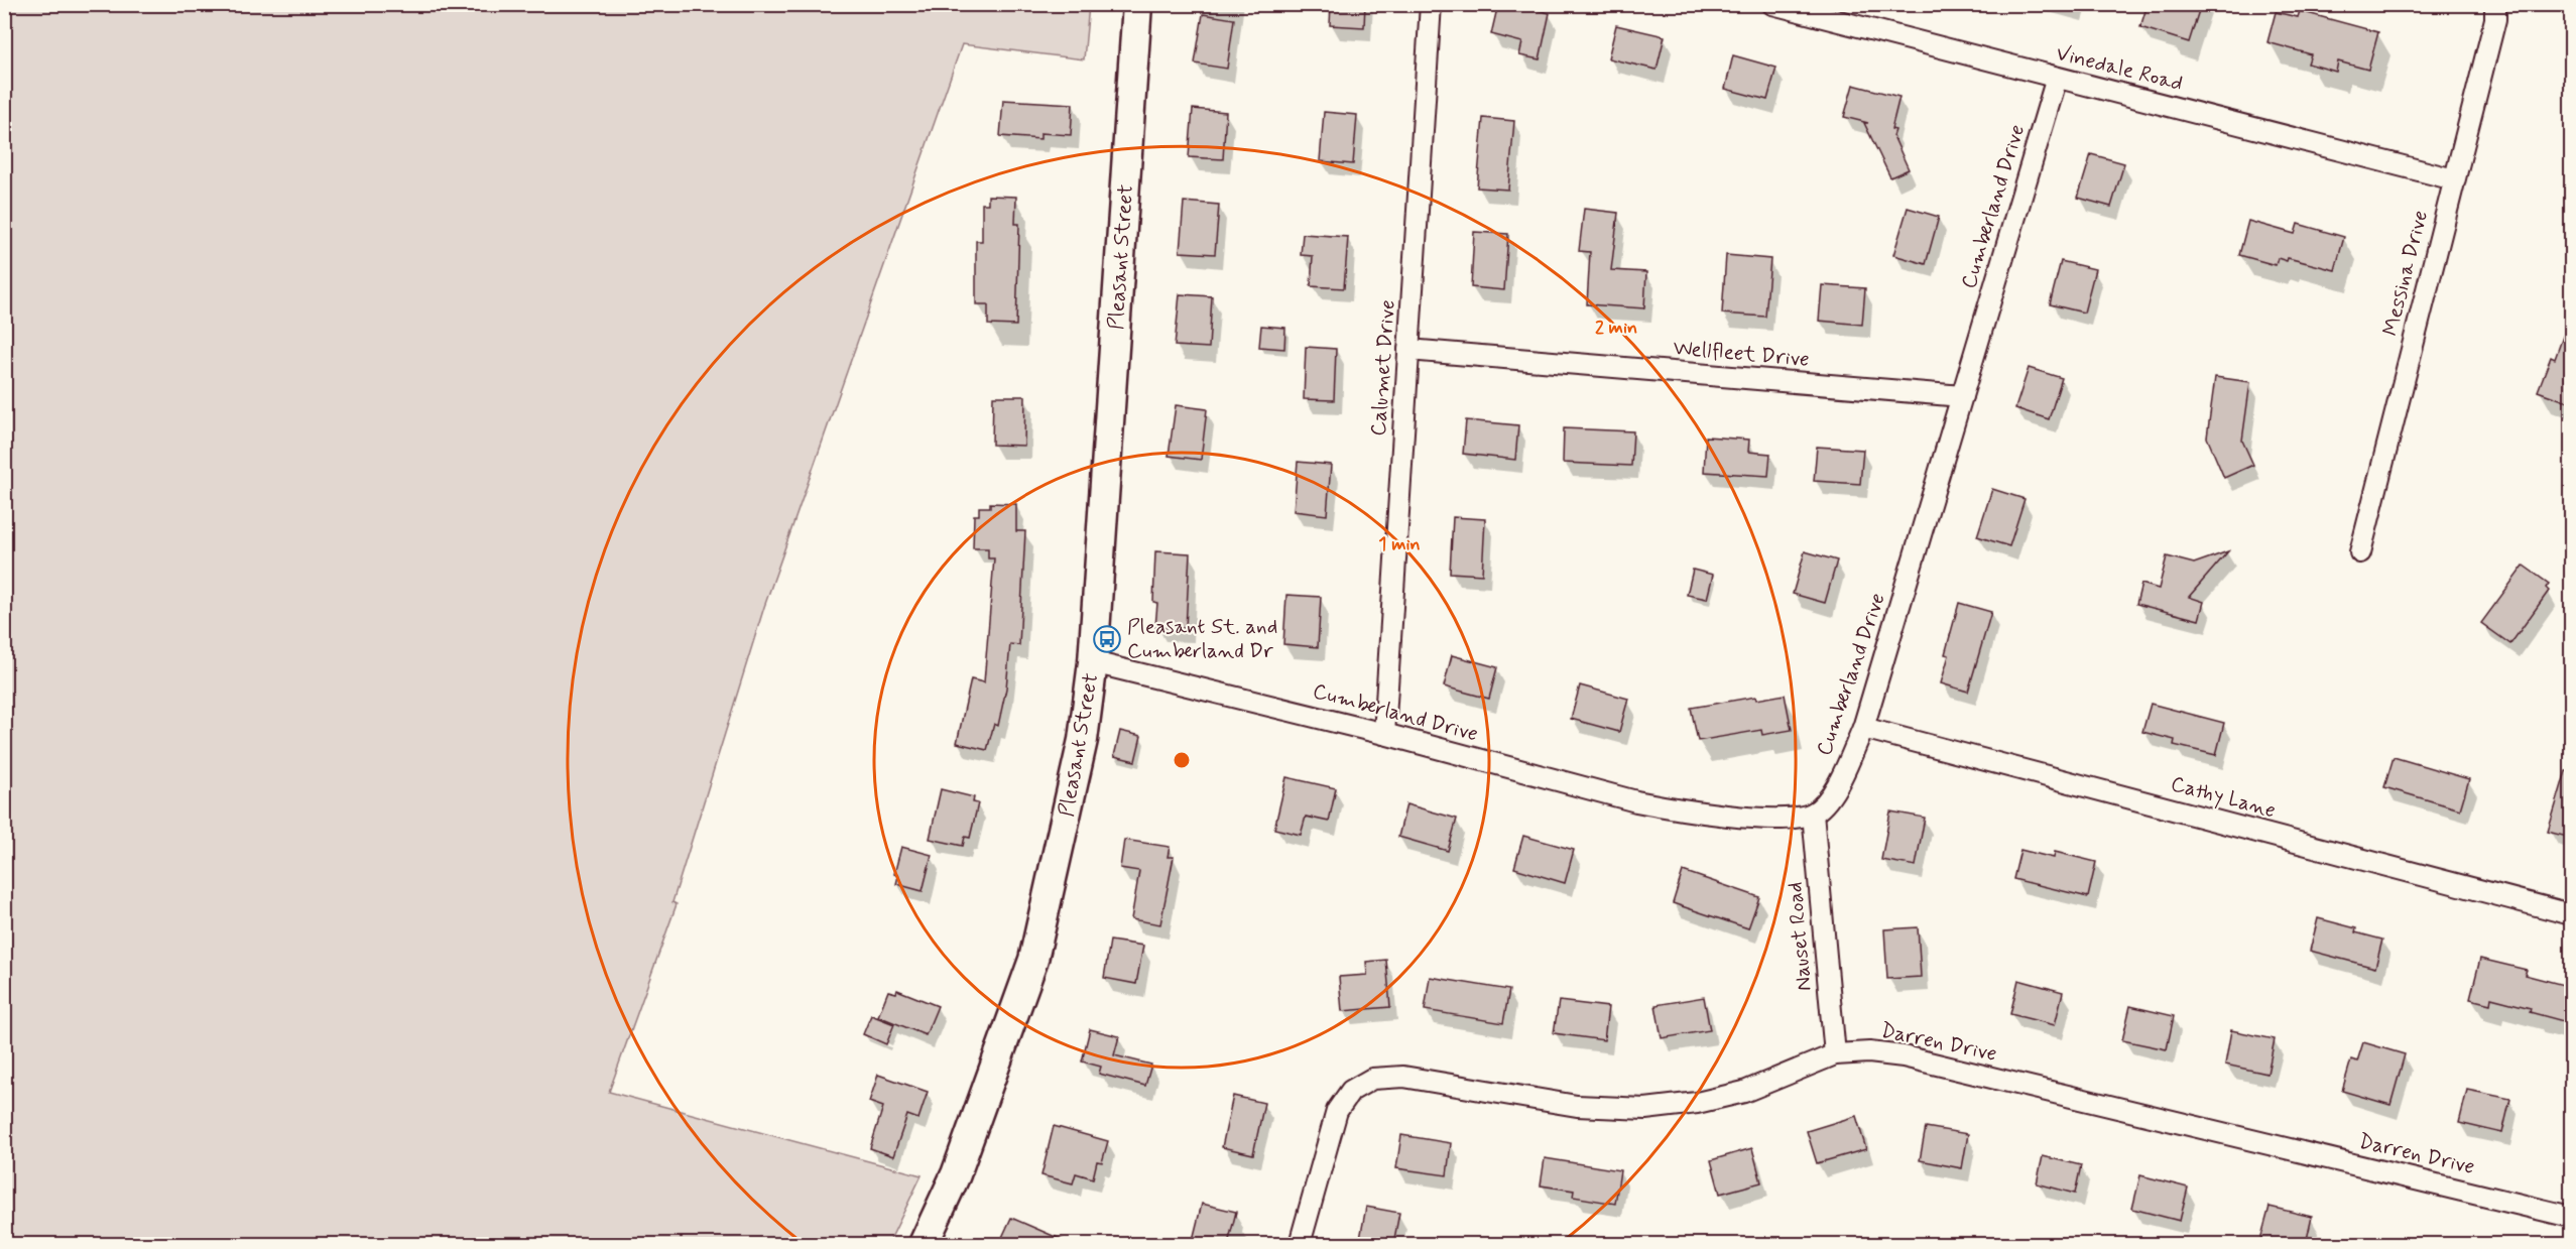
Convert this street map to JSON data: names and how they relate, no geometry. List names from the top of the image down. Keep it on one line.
{"streets":{"main road":["Pleasant Street"],"street":["Vinedale Road","Cumberland Drive","Messina Drive","Wellfleet Drive","Calumet Drive","Cathy Lane","Nauset Road","Darren Drive"]},"crossings":[["Vinedale Road","Cumberland Drive"],["Vinedale Road","Messina Drive"],["Cumberland Drive","Pleasant Street"],["Cumberland Drive","Wellfleet Drive"],["Cumberland Drive","Calumet Drive"],["Cumberland Drive","Cathy Lane"],["Cumberland Drive","Nauset Road"],["Wellfleet Drive","Calumet Drive"],["Nauset Road","Darren Drive"]],"places":{"bus stop":["Pleasant St. and Cumberland Dr"]},"rings":["2 min","1 min"]}
